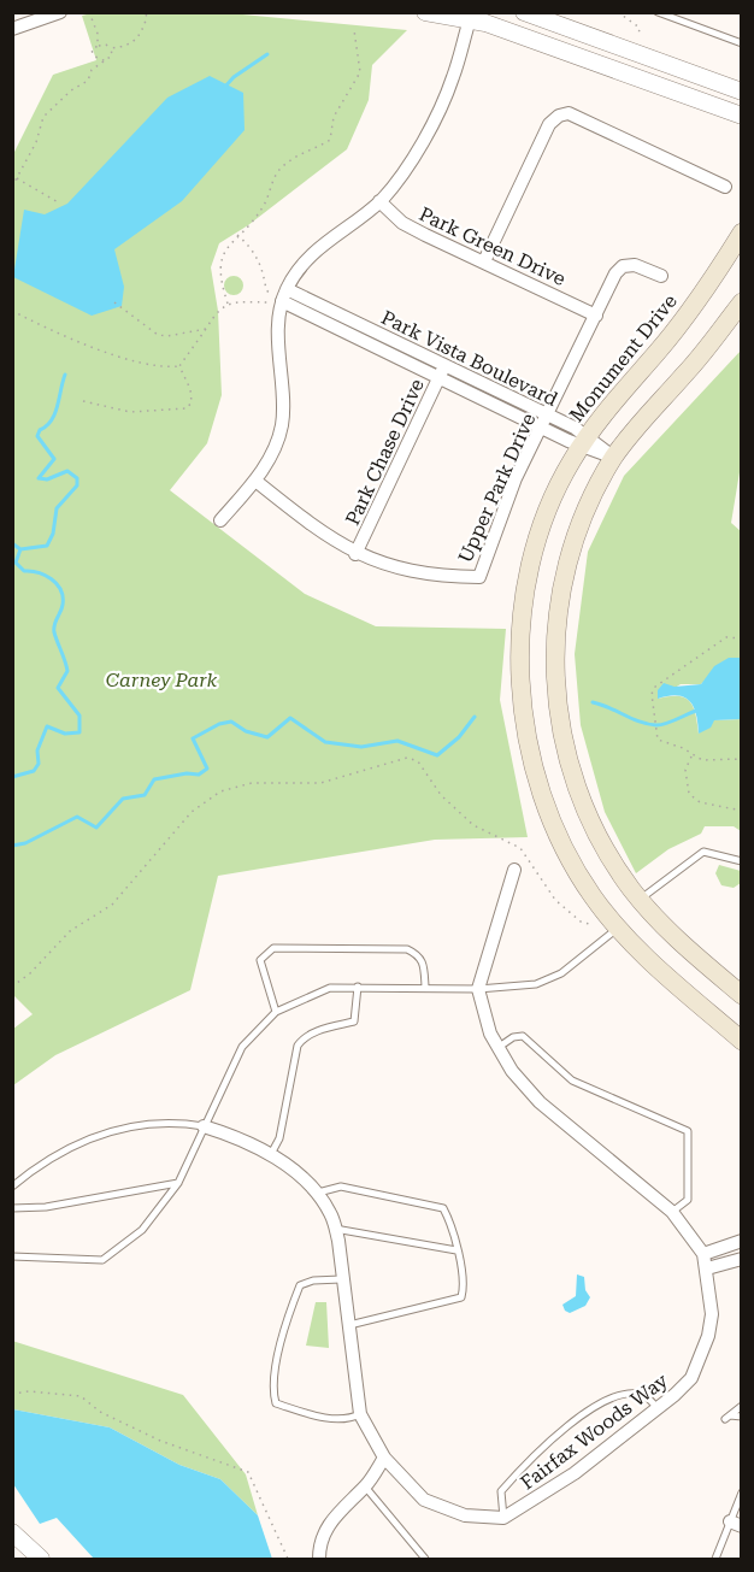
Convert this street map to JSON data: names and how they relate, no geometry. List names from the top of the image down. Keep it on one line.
{"streets":{"main road":["Monument Drive"],"street":["Park Green Drive","Park Vista Boulevard","Park Chase Drive","Upper Park Drive","Fairfax Woods Way"]},"crossings":[["Park Green Drive","Upper Park Drive"],["Park Vista Boulevard","Monument Drive"],["Park Vista Boulevard","Park Chase Drive"],["Park Vista Boulevard","Upper Park Drive"],["Park Chase Drive","Upper Park Drive"]],"parks":["Carney Park"]}
